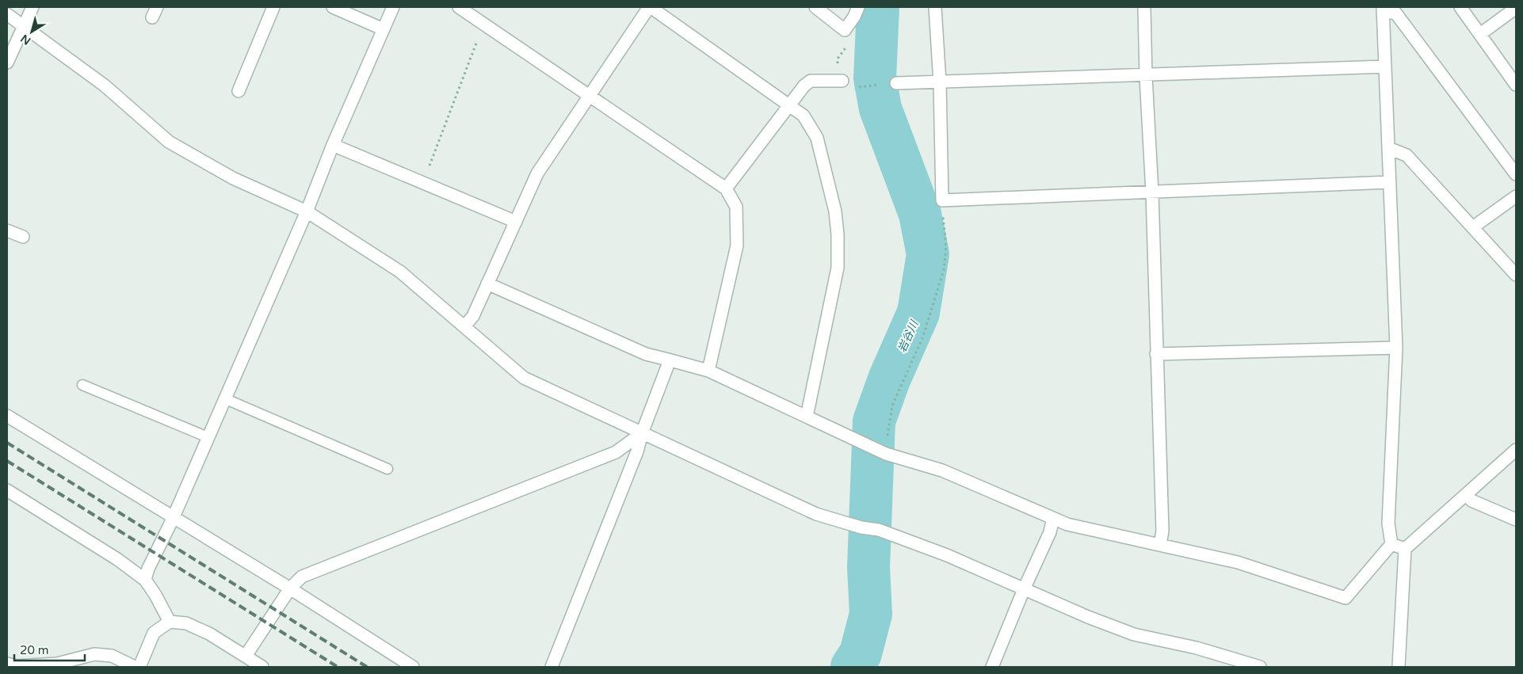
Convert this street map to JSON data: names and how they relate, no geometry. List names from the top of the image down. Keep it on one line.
{"water":["岩谷川"],"scale_bar":"20 m","north":"bottom left"}
